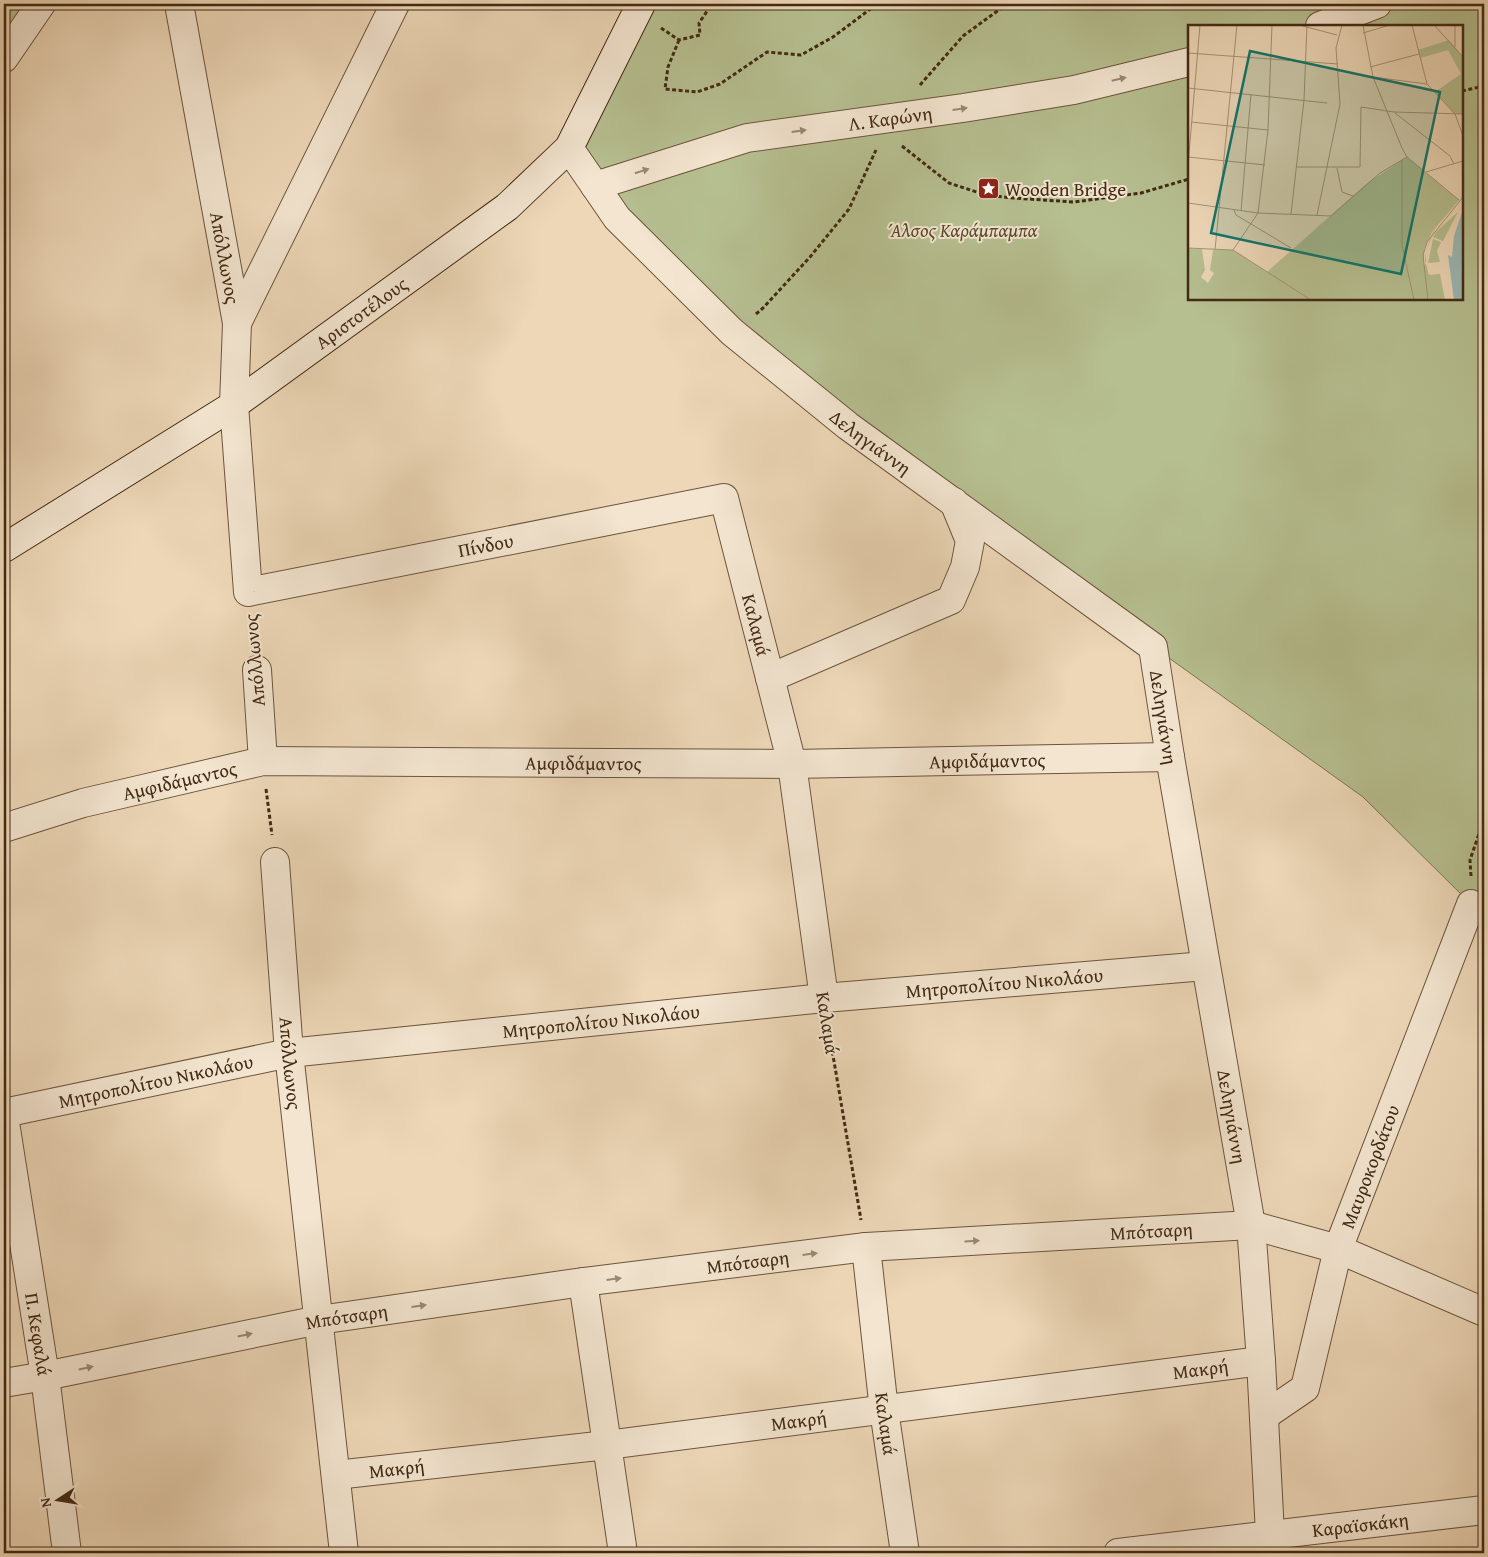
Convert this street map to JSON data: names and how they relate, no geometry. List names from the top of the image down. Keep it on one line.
{"streets":{"street":["Λ. Καρώνη","Απόλλωνος","Αριστοτέλους","Δεληγιάννη","Πίνδου","Καλαμά","Αμφιδάμαντος","Μητροπολίτου Νικολάου","Μαυροκορδάτου","Μπότσαρη","Π. Κεφαλά","Μακρή","Καραϊσκάκη"]},"crossings":[["Λ. Καρώνη","Δεληγιάννη"],["Απόλλωνος","Αριστοτέλους"],["Απόλλωνος","Πίνδου"],["Απόλλωνος","Αμφιδάμαντος"],["Απόλλωνος","Μητροπολίτου Νικολάου"],["Απόλλωνος","Μπότσαρη"],["Απόλλωνος","Μακρή"],["Αριστοτέλους","Δεληγιάννη"],["Δεληγιάννη","Αμφιδάμαντος"],["Δεληγιάννη","Μητροπολίτου Νικολάου"],["Δεληγιάννη","Μαυροκορδάτου"],["Δεληγιάννη","Μπότσαρη"],["Δεληγιάννη","Μακρή"],["Δεληγιάννη","Καραϊσκάκη"],["Πίνδου","Καλαμά"],["Καλαμά","Αμφιδάμαντος"],["Καλαμά","Μητροπολίτου Νικολάου"],["Καλαμά","Μπότσαρη"],["Καλαμά","Μακρή"],["Μητροπολίτου Νικολάου","Π. Κεφαλά"],["Μαυροκορδάτου","Μπότσαρη"],["Μπότσαρη","Π. Κεφαλά"]],"one_way":["Λ. Καρώνη","Μπότσαρη"],"parks":["Άλσος Καράμπαμπα"],"places":{"place":["Wooden Bridge"]},"north":"left"}
